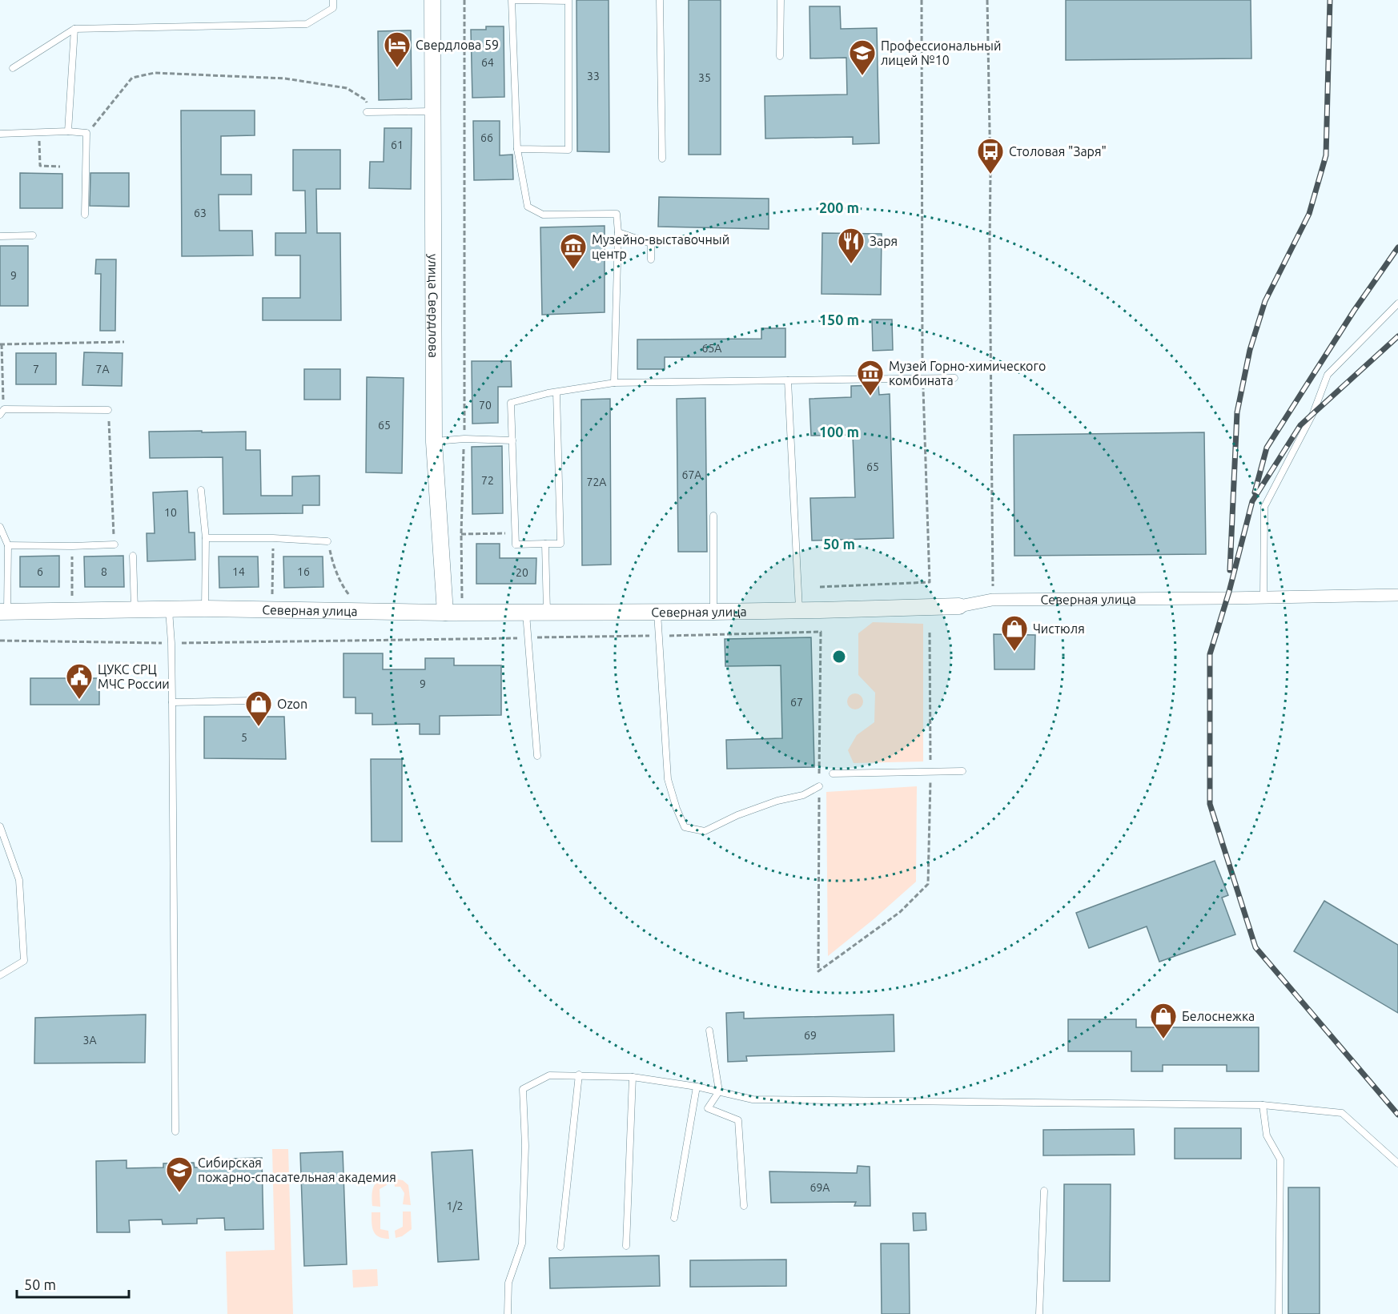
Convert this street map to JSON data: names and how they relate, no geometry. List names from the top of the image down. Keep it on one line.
{"streets":{"street":["улица Свердлова","Северная улица"]},"crossings":[["улица Свердлова","Северная улица"]],"places":{"hotel":["Свердлова 59"],"school or university":["Профессиональный лицей №10","Сибирская пожарно-спасательная академия"],"bus stop":["Столовая \"Заря\""],"restaurant":["Заря"],"museum":["Музейно-выставочный центр","Музей Горно-химического комбината"],"shop":["Чистюля","Ozon","Белоснежка"],"public building":["ЦУКС СРЦ МЧС России"]},"house_numbers":["64","33","35","66","61","63","9","65А","7","7А","70","65","65","67А","72","72А","10","6","8","14","16","20","9","67","5","69","3А","69А","1/2"],"scale_bar":"50 m","rings":["200 m","150 m","100 m","50 m"]}
